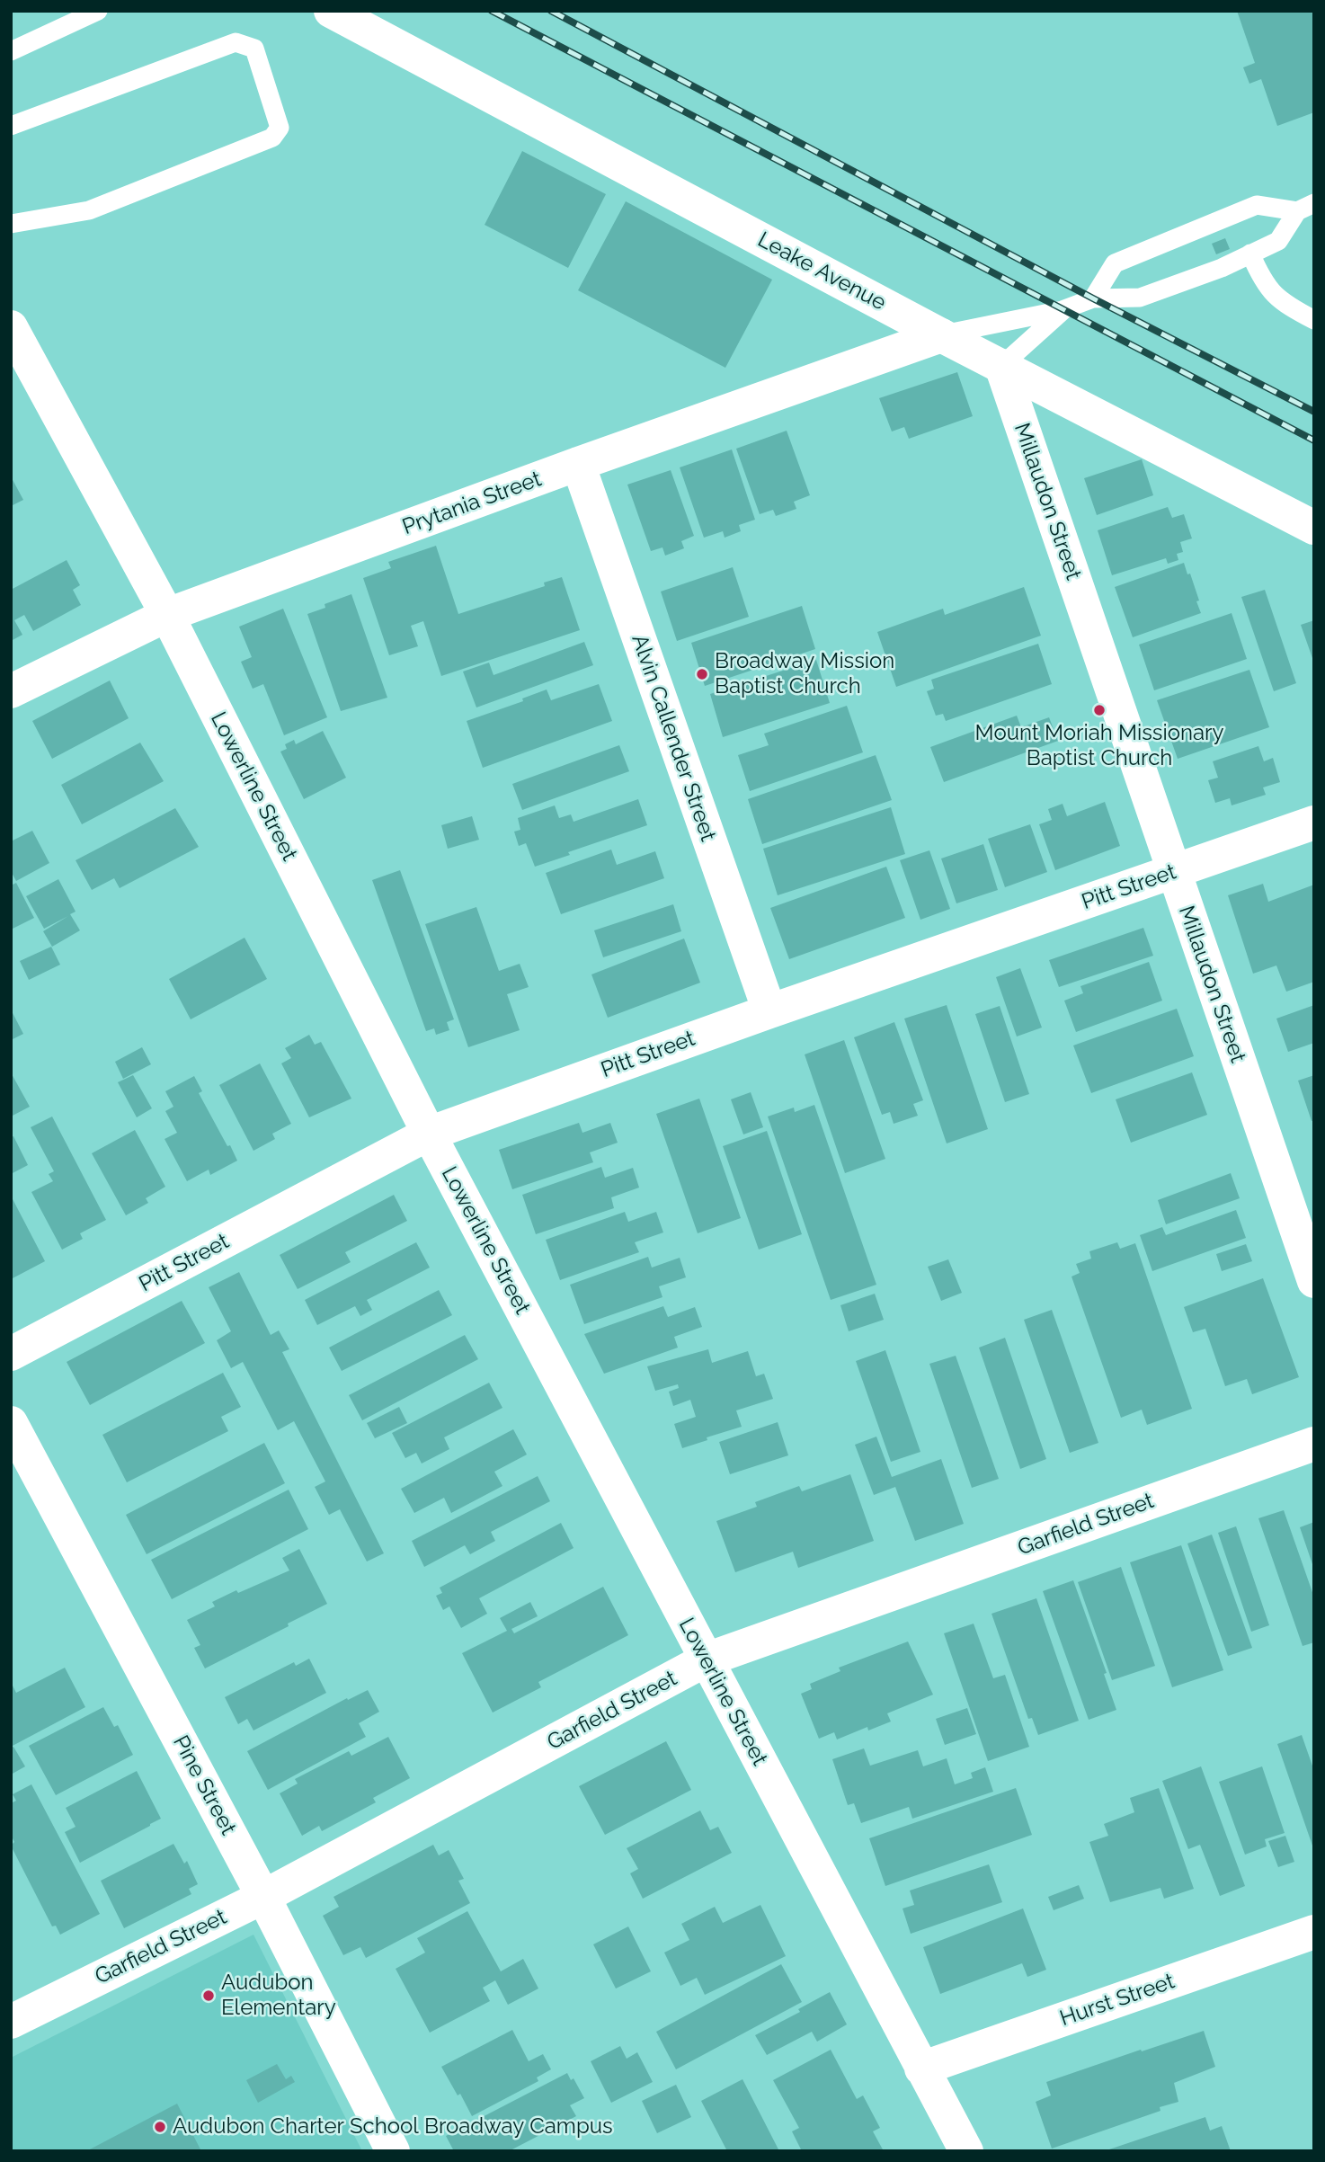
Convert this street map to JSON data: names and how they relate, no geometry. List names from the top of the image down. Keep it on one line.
{"streets":{"street":["Leake Avenue","Millaudon Street","Prytania Street","Alvin Callender Street","Lowerline Street","Pitt Street","Garfield Street","Pine Street","Hurst Street"]},"crossings":[["Leake Avenue","Millaudon Street"],["Leake Avenue","Prytania Street"],["Millaudon Street","Pitt Street"],["Prytania Street","Alvin Callender Street"],["Prytania Street","Lowerline Street"],["Alvin Callender Street","Pitt Street"],["Lowerline Street","Pitt Street"],["Lowerline Street","Garfield Street"],["Lowerline Street","Hurst Street"],["Garfield Street","Pine Street"]],"places":["Broadway Mission Baptist Church","Mount Moriah Missionary Baptist Church","Audubon Elementary","Audubon Charter School Broadway Campus"]}
